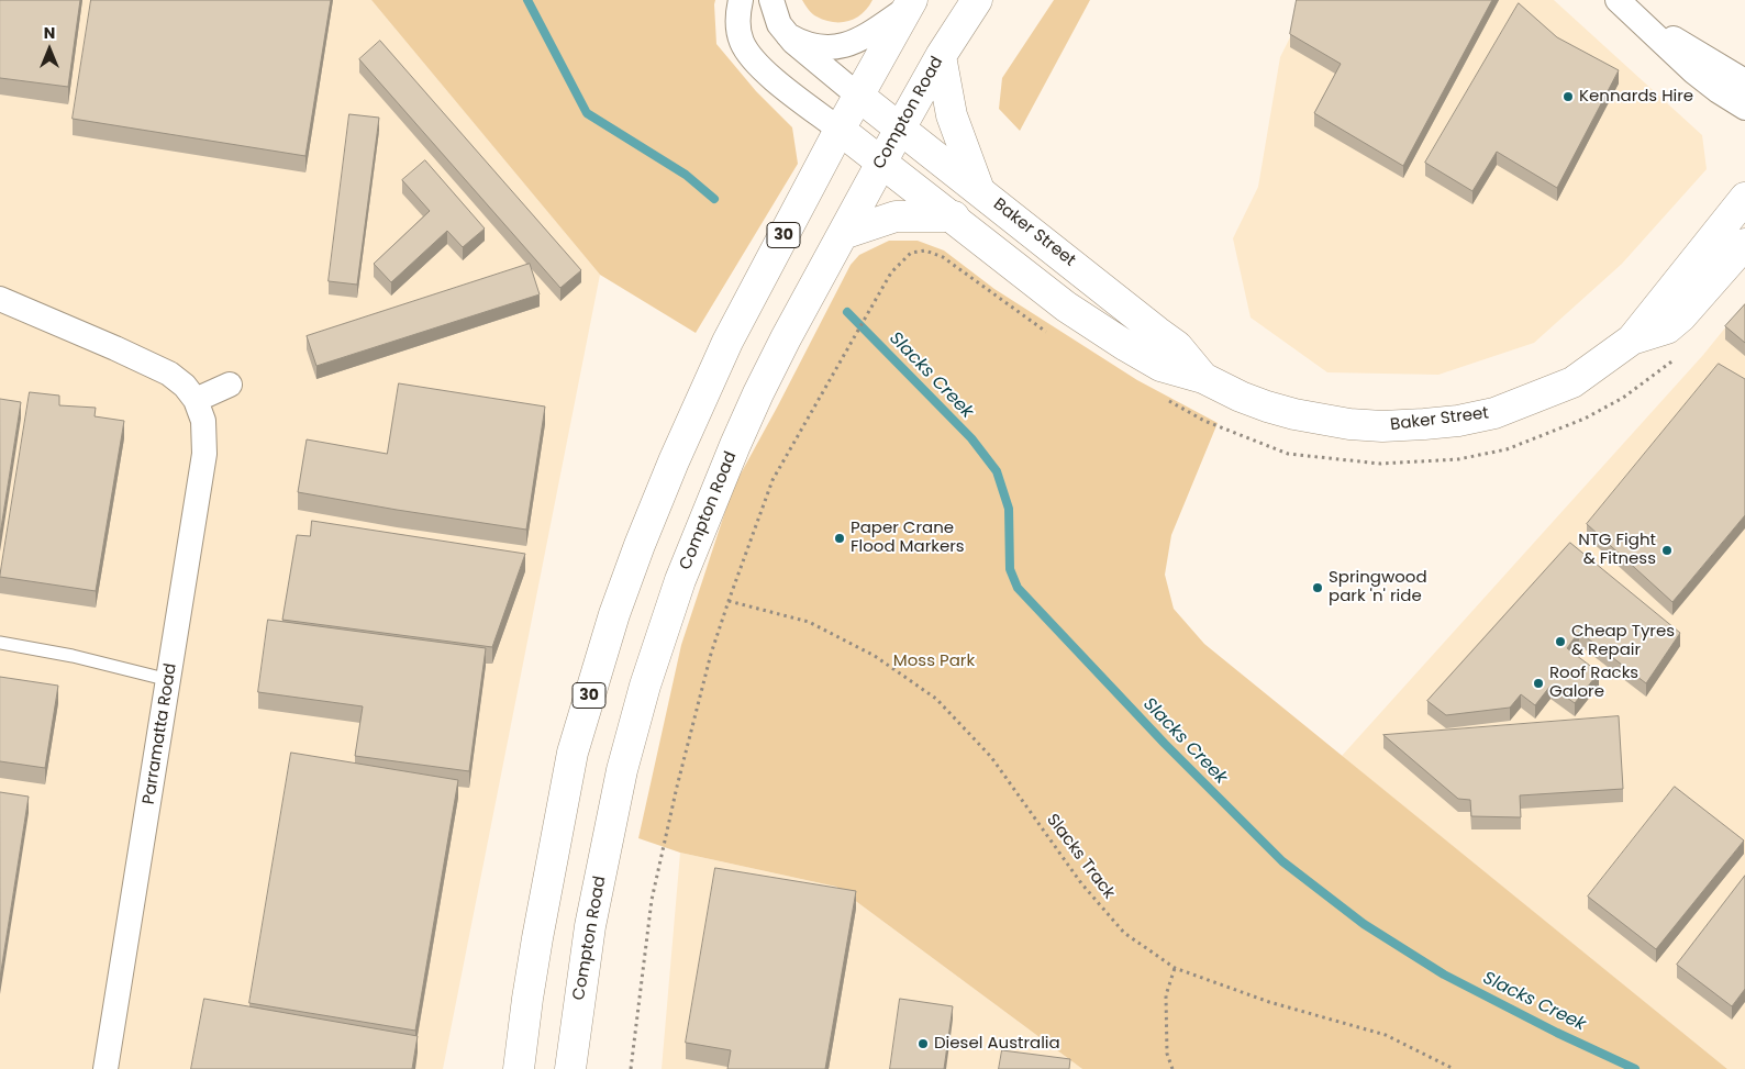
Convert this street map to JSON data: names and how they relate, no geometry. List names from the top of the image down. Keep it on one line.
{"streets":{"main road":["Compton Road","Baker Street","30"],"street":["Parramatta Road"],"path":["Slacks Track"]},"crossings":[["Compton Road","Baker Street"],["Baker Street","30"]],"water":["Slacks Creek"],"parks":["Moss Park"],"places":["Kennards Hire","Paper Crane Flood Markers","NTG Fight & Fitness","Springwood park 'n' ride","Cheap Tyres & Repair","Roof Racks Galore","Diesel Australia"],"north":"top"}
